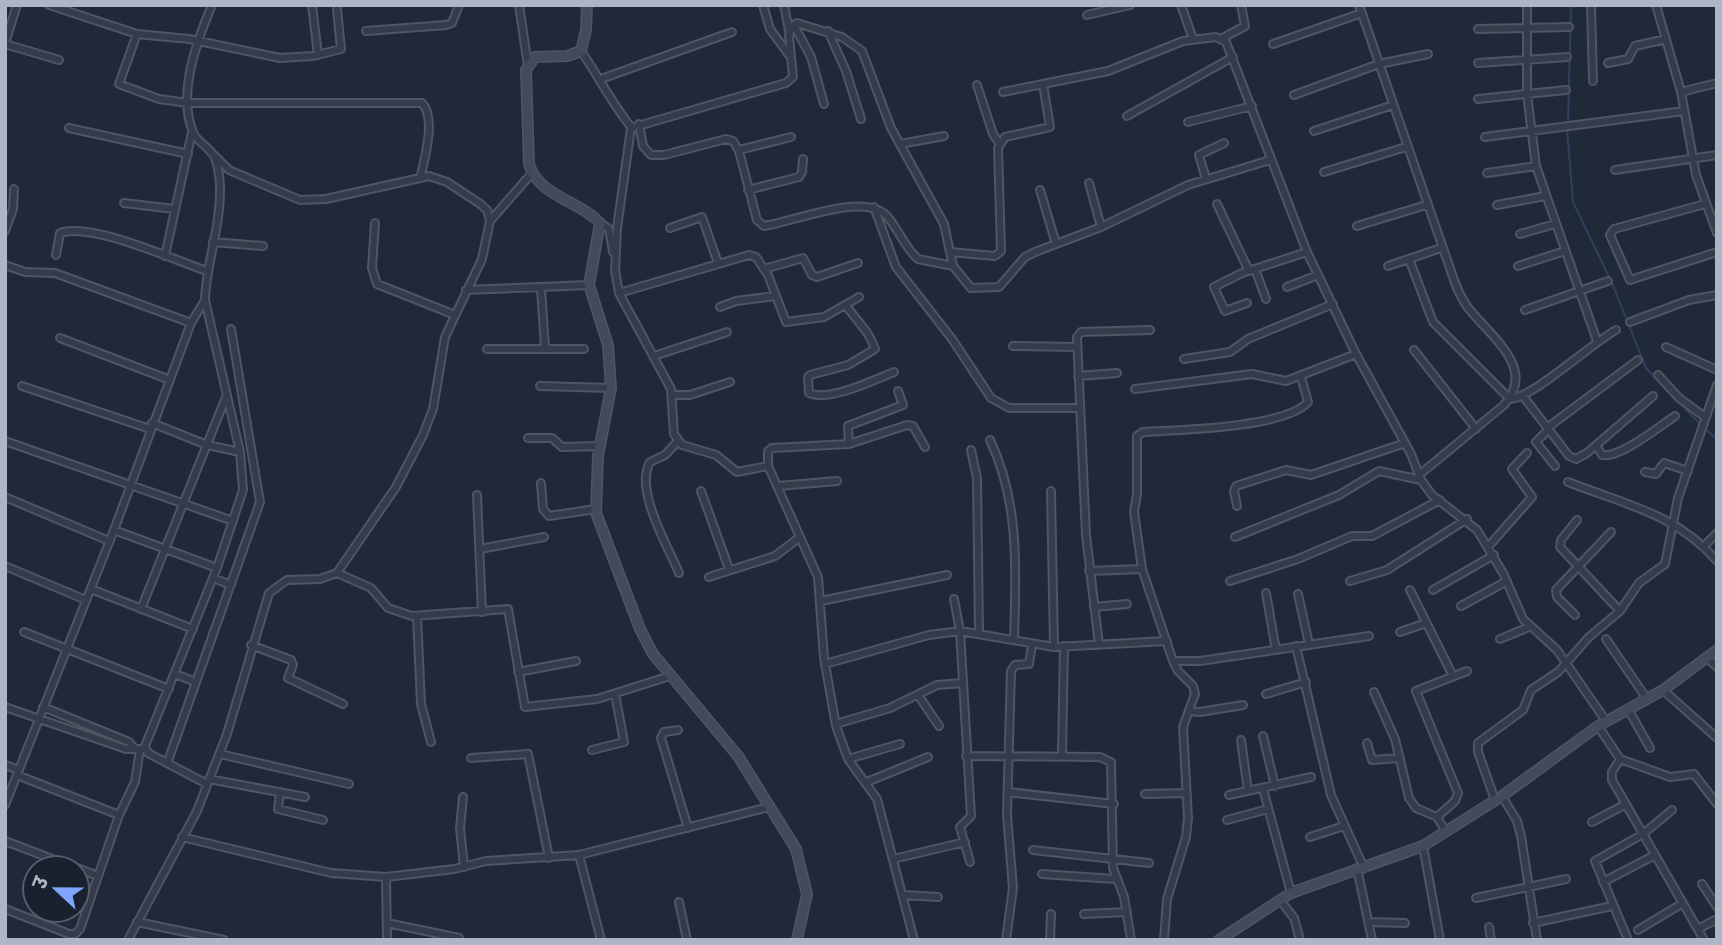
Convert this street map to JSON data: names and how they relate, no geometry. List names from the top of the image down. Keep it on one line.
{"north":"left"}
